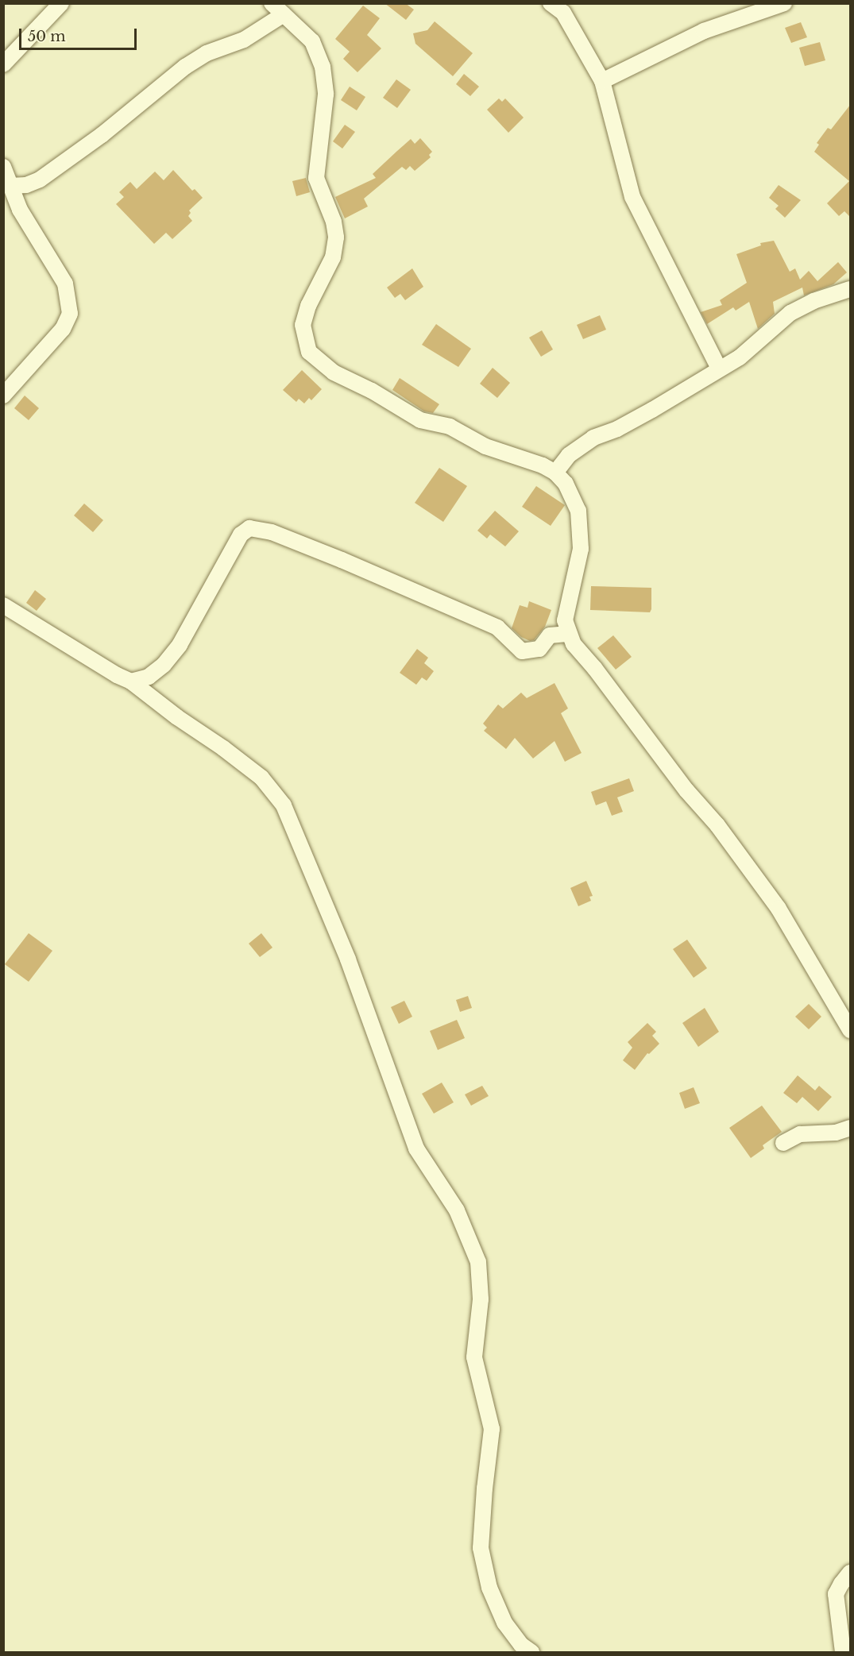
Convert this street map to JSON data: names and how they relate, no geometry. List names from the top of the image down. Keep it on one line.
{"scale_bar":"50 m"}
